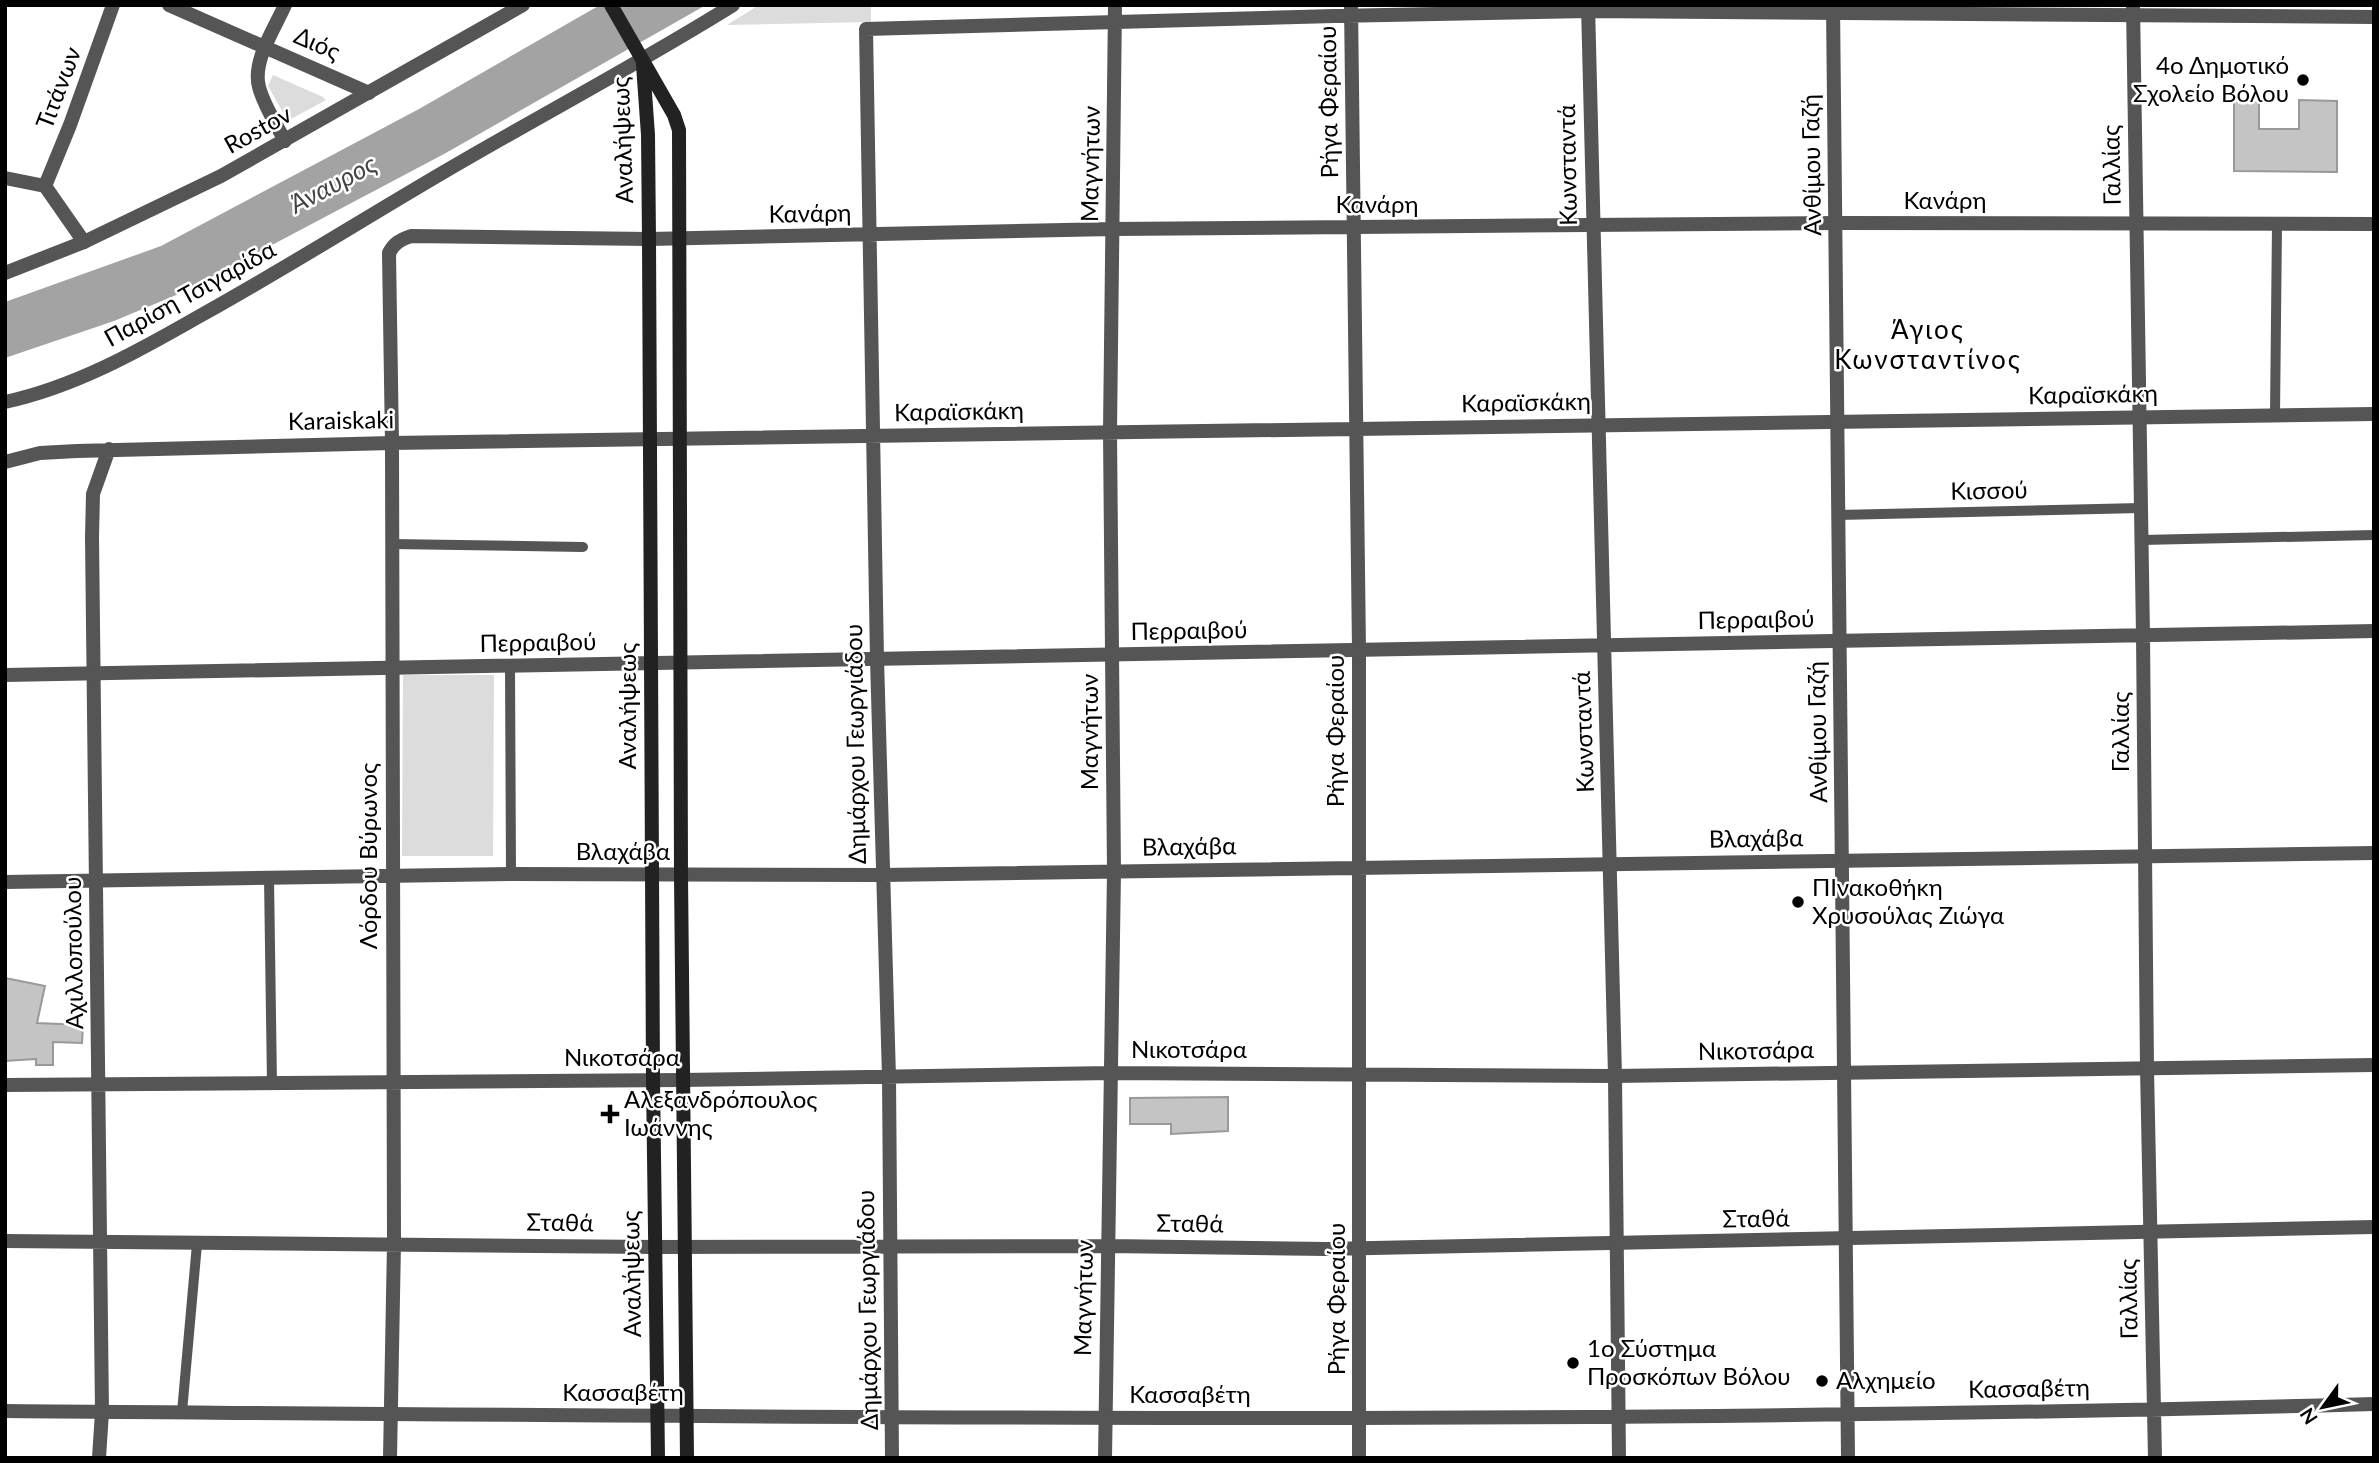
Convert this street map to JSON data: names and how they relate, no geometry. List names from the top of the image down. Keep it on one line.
{"streets":{"main road":["Αναλήψεως"],"street":["Διός","Τιτάνων","Ρήγα Φεραίου","Rostov","Μαγνήτων","Κωνσταντά","Ανθίμου Γαζή","Γαλλίας","Κανάρη","Παρίση Τσιγαρίδα","Καραϊσκάκη","Karaiskaki","Περραιβού","Δημάρχου Γεωργιάδου","Βλαχάβα","Λόρδου Βύρωνος","Αχιλλοπούλου","Νικοτσάρα","Σταθά","Κασσαβέτη"],"lane":["Κισσού"]},"crossings":[["Διός","Rostov"],["Ρήγα Φεραίου","Κανάρη"],["Ρήγα Φεραίου","Καραϊσκάκη"],["Ρήγα Φεραίου","Περραιβού"],["Ρήγα Φεραίου","Βλαχάβα"],["Ρήγα Φεραίου","Νικοτσάρα"],["Ρήγα Φεραίου","Σταθά"],["Ρήγα Φεραίου","Κασσαβέτη"],["Αναλήψεως","Κανάρη"],["Αναλήψεως","Παρίση Τσιγαρίδα"],["Αναλήψεως","Καραϊσκάκη"],["Αναλήψεως","Karaiskaki"],["Αναλήψεως","Περραιβού"],["Αναλήψεως","Βλαχάβα"],["Αναλήψεως","Νικοτσάρα"],["Αναλήψεως","Σταθά"],["Αναλήψεως","Κασσαβέτη"],["Μαγνήτων","Κανάρη"],["Μαγνήτων","Καραϊσκάκη"],["Μαγνήτων","Περραιβού"],["Μαγνήτων","Δημάρχου Γεωργιάδου"],["Μαγνήτων","Βλαχάβα"],["Μαγνήτων","Νικοτσάρα"],["Μαγνήτων","Σταθά"],["Μαγνήτων","Κασσαβέτη"],["Κωνσταντά","Κανάρη"],["Κωνσταντά","Καραϊσκάκη"],["Κωνσταντά","Περραιβού"],["Κωνσταντά","Βλαχάβα"],["Κωνσταντά","Νικοτσάρα"],["Κωνσταντά","Σταθά"],["Κωνσταντά","Κασσαβέτη"],["Ανθίμου Γαζή","Κανάρη"],["Ανθίμου Γαζή","Καραϊσκάκη"],["Ανθίμου Γαζή","Κισσού"],["Ανθίμου Γαζή","Περραιβού"],["Ανθίμου Γαζή","Βλαχάβα"],["Ανθίμου Γαζή","Νικοτσάρα"],["Ανθίμου Γαζή","Σταθά"],["Ανθίμου Γαζή","Κασσαβέτη"],["Γαλλίας","Κανάρη"],["Γαλλίας","Καραϊσκάκη"],["Γαλλίας","Κισσού"],["Γαλλίας","Περραιβού"],["Γαλλίας","Βλαχάβα"],["Γαλλίας","Νικοτσάρα"],["Γαλλίας","Σταθά"],["Γαλλίας","Κασσαβέτη"],["Κανάρη","Δημάρχου Γεωργιάδου"],["Κανάρη","Λόρδου Βύρωνος"],["Καραϊσκάκη","Karaiskaki"],["Καραϊσκάκη","Δημάρχου Γεωργιάδου"],["Karaiskaki","Λόρδου Βύρωνος"],["Karaiskaki","Αχιλλοπούλου"],["Περραιβού","Δημάρχου Γεωργιάδου"],["Περραιβού","Λόρδου Βύρωνος"],["Περραιβού","Αχιλλοπούλου"],["Δημάρχου Γεωργιάδου","Βλαχάβα"],["Δημάρχου Γεωργιάδου","Νικοτσάρα"],["Δημάρχου Γεωργιάδου","Σταθά"],["Δημάρχου Γεωργιάδου","Κασσαβέτη"],["Βλαχάβα","Λόρδου Βύρωνος"],["Βλαχάβα","Αχιλλοπούλου"],["Λόρδου Βύρωνος","Νικοτσάρα"],["Λόρδου Βύρωνος","Σταθά"],["Λόρδου Βύρωνος","Κασσαβέτη"],["Αχιλλοπούλου","Νικοτσάρα"],["Αχιλλοπούλου","Σταθά"],["Αχιλλοπούλου","Κασσαβέτη"]],"districts":["Άγιος Κωνσταντίνος"],"water":["Άναυρος"],"places":{"other":["4ο Δημοτικό Σχολείο Βόλου","ΠΙνακοθήκη Χρυσούλας Ζιώγα","1ο Σύστημα Προσκόπων Βόλου","Αλχημείο"],"health":["Αλεξανδρόπουλος Ιωάννης"]},"north":"bottom left"}
